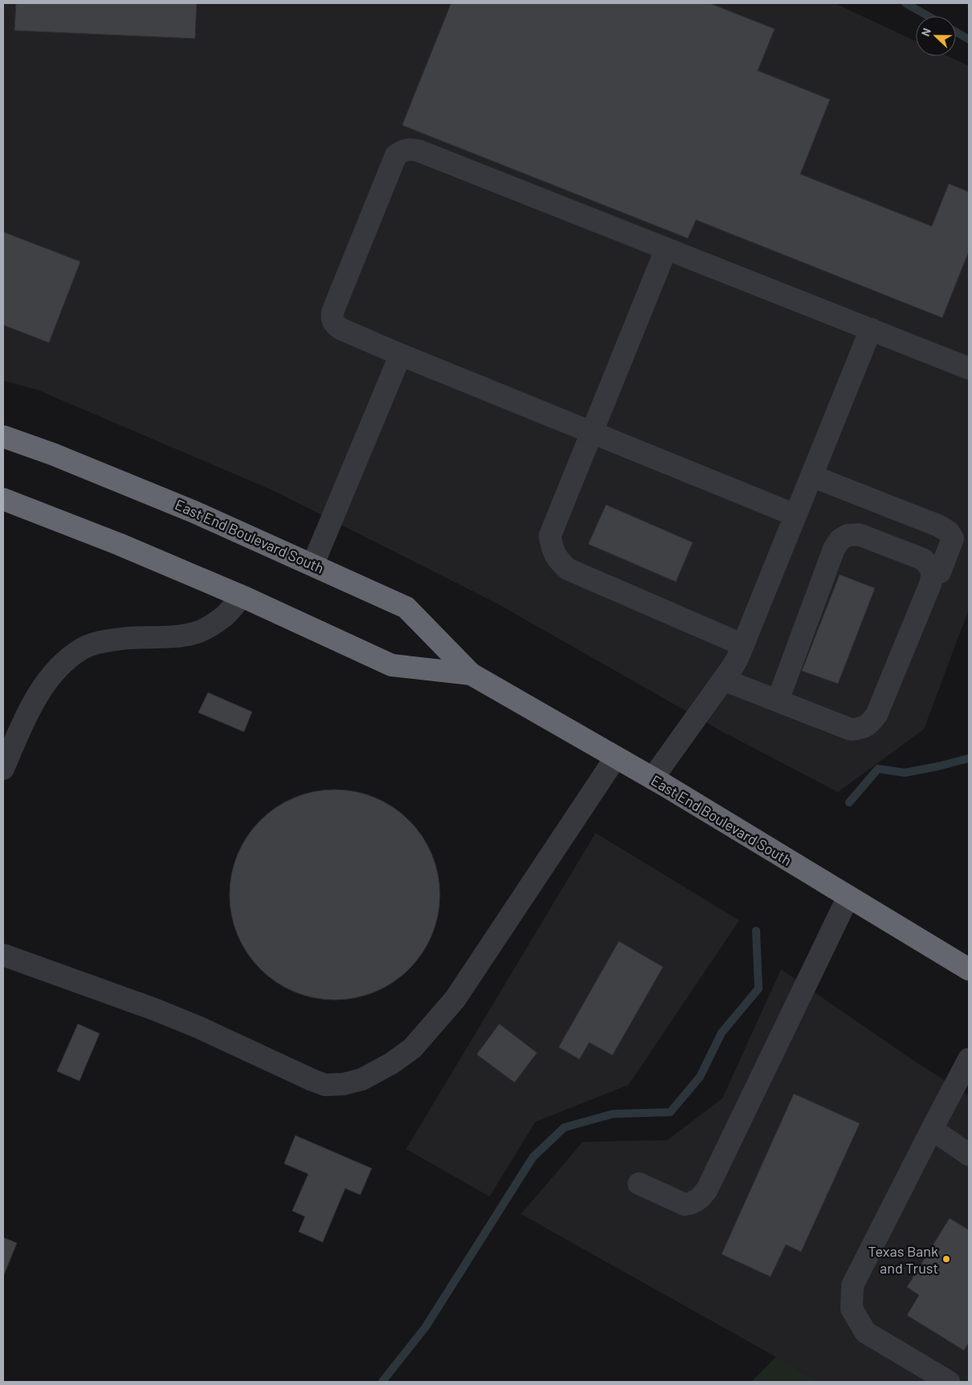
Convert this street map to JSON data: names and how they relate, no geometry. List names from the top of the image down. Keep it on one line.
{"streets":{"highway":["East End Boulevard South"]},"places":["Texas Bank and Trust"],"north":"left"}
